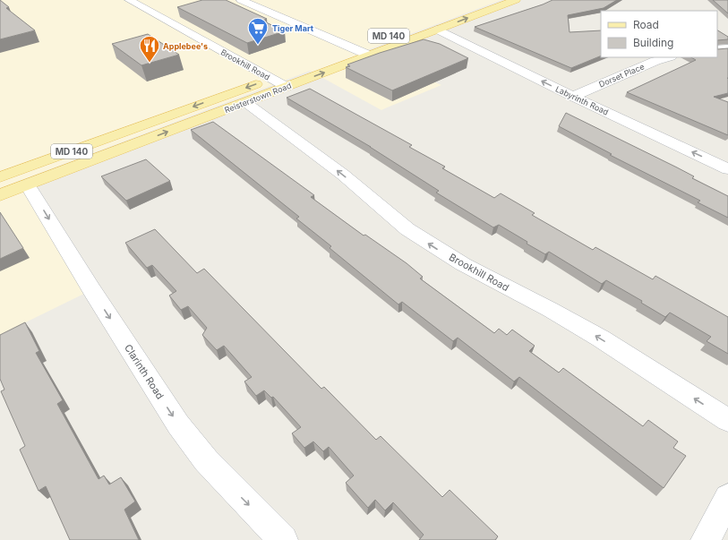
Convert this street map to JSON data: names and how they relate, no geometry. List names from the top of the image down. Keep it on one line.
{"streets":{"main road":["MD 140","Reisterstown Road"],"street":["Brookhill Road","Dorset Place","Labyrinth Road","Clarinth Road"]},"crossings":[["Brookhill Road","Reisterstown Road"],["Dorset Place","Labyrinth Road"],["Reisterstown Road","Labyrinth Road"],["Reisterstown Road","Clarinth Road"]],"one_way":["Brookhill Road","Labyrinth Road","Clarinth Road"],"places":{"supermarket":["Tiger Mart"],"restaurant":["Applebee's"]},"legend":["Road","Building"]}
